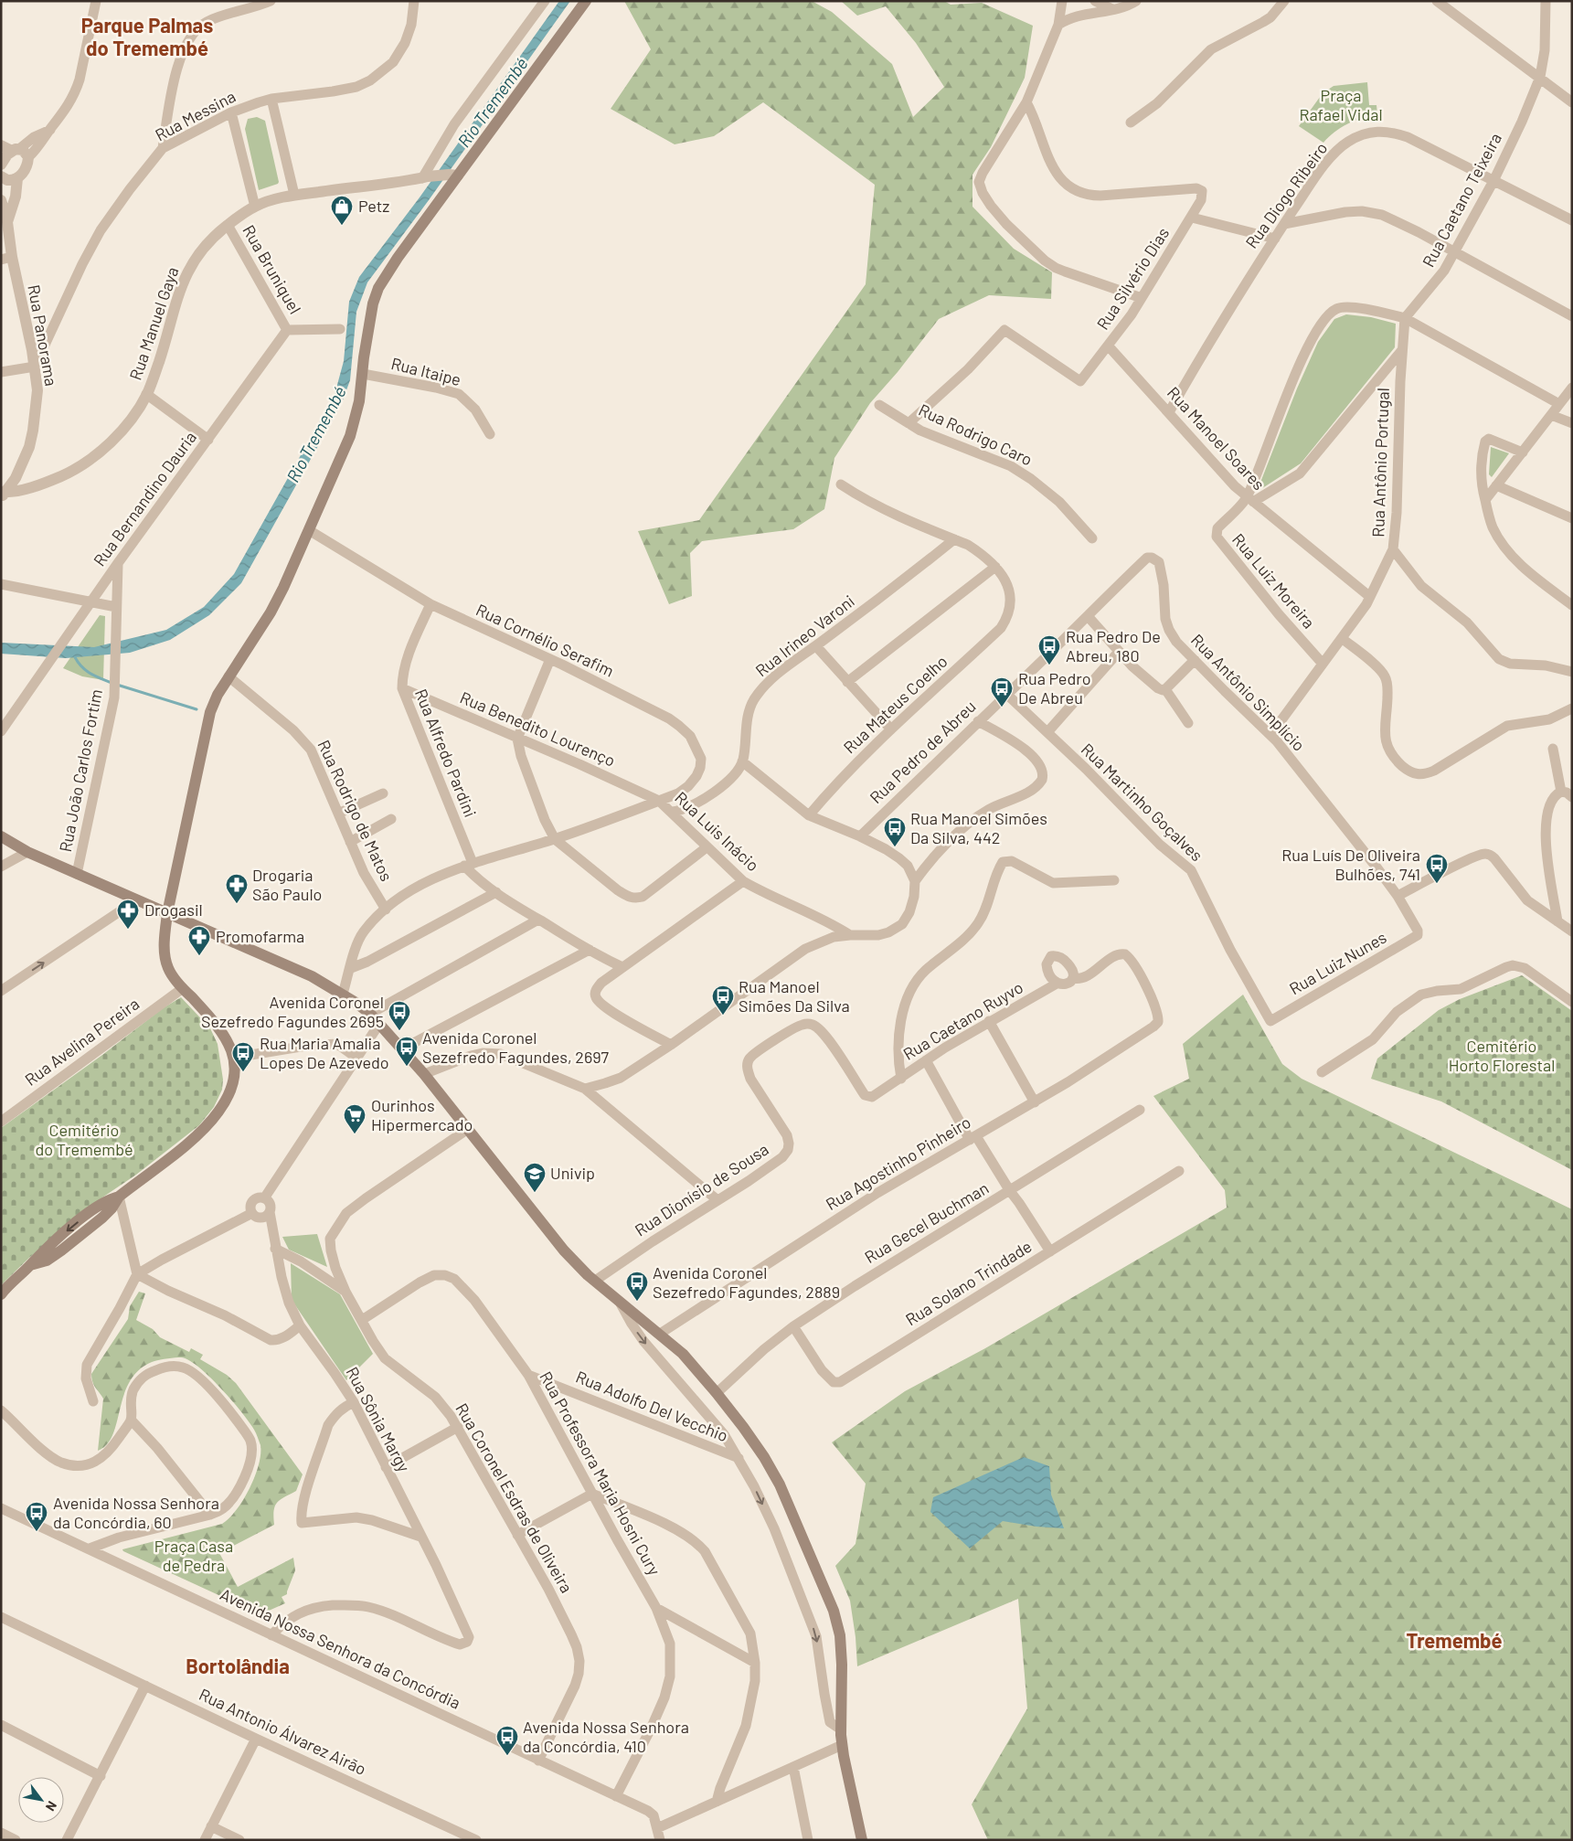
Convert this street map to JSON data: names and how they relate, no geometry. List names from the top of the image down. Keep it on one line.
{"streets":{"street":["Rua Messina","Rua Diogo Ribeiro","Rua Caetano Teixeira","Rua Bruniquel","Rua Silvério Dias","Rua Manuel Gaya","Rua Panorama","Rua Itaipe","Rua Rodrigo Caro","Rua Manoel Soares","Rua Antônio Portugal","Rua Bernandino Dauria","Rua Luiz Moreira","Rua Irineo Varoni","Rua Cornélio Serafim","Rua Antônio Simplício","Rua Mateus Coelho","Rua Benedito Lourenço","Rua Pedro de Abreu","Rua Alfredo Pardini","Rua João Carlos Fortim","Rua Martinho Goçalves","Rua Rodrigo de Matos","Rua Luis Inácio","Rua Luiz Nunes","Rua Caetano Ruyvo","Rua Avelina Pereira","Rua Agostinho Pinheiro","Rua Dionísio de Sousa","Rua Gecel Buchman","Rua Solano Trindade","Rua Adolfo Del Vecchio","Rua Sônia Margy","Rua Professora Maria Hosni Cury","Rua Coronel Esdras de Oliveira","Avenida Nossa Senhora da Concórdia","Rua Antonio Álvarez Airão"]},"crossings":[["Rua Messina","Rua Panorama"],["Rua Diogo Ribeiro","Rua Caetano Teixeira"],["Rua Diogo Ribeiro","Rua Manoel Soares"],["Rua Caetano Teixeira","Rua Antônio Portugal"],["Rua Bruniquel","Rua Manuel Gaya"],["Rua Bruniquel","Rua Bernandino Dauria"],["Rua Silvério Dias","Rua Rodrigo Caro"],["Rua Silvério Dias","Rua Manoel Soares"],["Rua Manuel Gaya","Rua Panorama"],["Rua Manoel Soares","Rua Antônio Portugal"],["Rua Manoel Soares","Rua Luiz Moreira"],["Rua Antônio Portugal","Rua Luiz Moreira"],["Rua Antônio Portugal","Rua Antônio Simplício"],["Rua Bernandino Dauria","Rua João Carlos Fortim"],["Rua Cornélio Serafim","Rua Benedito Lourenço"],["Rua Cornélio Serafim","Rua Alfredo Pardini"],["Rua Cornélio Serafim","Rua Rodrigo de Matos"],["Rua Cornélio Serafim","Rua Luis Inácio"],["Rua Antônio Simplício","Rua Pedro de Abreu"],["Rua Antônio Simplício","Rua Luiz Nunes"],["Rua Benedito Lourenço","Rua Alfredo Pardini"],["Rua Benedito Lourenço","Rua Luis Inácio"],["Rua Pedro de Abreu","Rua Martinho Goçalves"],["Rua Martinho Goçalves","Rua Luiz Nunes"],["Rua Caetano Ruyvo","Rua Agostinho Pinheiro"],["Rua Caetano Ruyvo","Rua Dionísio de Sousa"],["Rua Gecel Buchman","Rua Solano Trindade"],["Rua Adolfo Del Vecchio","Rua Professora Maria Hosni Cury"],["Rua Sônia Margy","Avenida Nossa Senhora da Concórdia"],["Rua Professora Maria Hosni Cury","Rua Coronel Esdras de Oliveira"],["Rua Professora Maria Hosni Cury","Avenida Nossa Senhora da Concórdia"],["Rua Coronel Esdras de Oliveira","Avenida Nossa Senhora da Concórdia"]],"districts":["Parque Palmas do Tremembé","Tremembé","Bortolândia"],"water":["Rio Tremembé"],"parks":["Praça Rafael Vidal","Cemitério Horto Florestal","Cemitério do Tremembé","Praça Casa de Pedra"],"places":{"shop":["Petz"],"bus stop":["Rua Pedro De Abreu, 180","Rua Pedro De Abreu","Rua Manoel Simões Da Silva, 442","Rua Luís De Oliveira Bulhões, 741","Rua Manoel Simões Da Silva","Avenida Coronel Sezefredo Fagundes 2695","Avenida Coronel Sezefredo Fagundes, 2697","Rua Maria Amalia Lopes De Azevedo","Avenida Coronel Sezefredo Fagundes, 2889","Avenida Nossa Senhora da Concórdia, 60","Avenida Nossa Senhora da Concórdia, 410"],"pharmacy":["Drogaria São Paulo","Drogasil","Promofarma"],"supermarket":["Ourinhos Hipermercado"],"school or university":["Univip"]},"north":"bottom right"}
